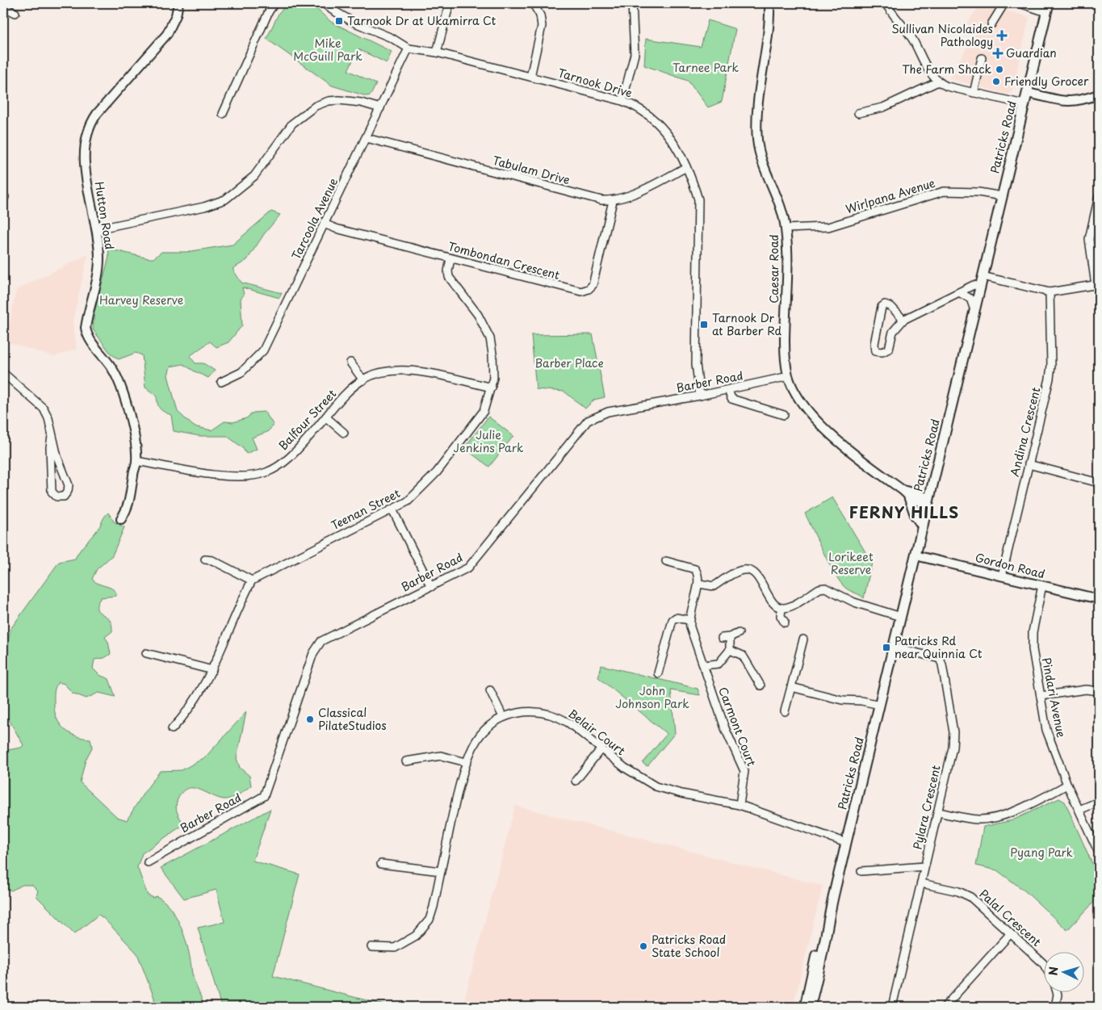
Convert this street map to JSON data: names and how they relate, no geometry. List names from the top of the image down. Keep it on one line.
{"streets":{"main road":["Patricks Road"],"street":["Tarnook Drive","Tabulam Drive","Wirlpana Avenue","Hutton Road","Tarcoola Avenue","Tombondan Crescent","Caesar Road","Barber Road","Balfour Street","Andina Crescent","Teenan Street","Gordon Road","Pindari Avenue","Carmont Court","Belair Court","Pylara Crescent","Palal Crescent"]},"crossings":[["Tarnook Drive","Tabulam Drive"],["Tarnook Drive","Tarcoola Avenue"],["Tarnook Drive","Barber Road"],["Patricks Road","Wirlpana Avenue"],["Patricks Road","Caesar Road"],["Patricks Road","Gordon Road"],["Patricks Road","Belair Court"],["Patricks Road","Pylara Crescent"],["Tabulam Drive","Tarcoola Avenue"],["Tabulam Drive","Tombondan Crescent"],["Wirlpana Avenue","Caesar Road"],["Hutton Road","Balfour Street"],["Tarcoola Avenue","Tombondan Crescent"],["Tombondan Crescent","Teenan Street"],["Caesar Road","Barber Road"],["Balfour Street","Teenan Street"],["Andina Crescent","Gordon Road"],["Gordon Road","Pindari Avenue"],["Carmont Court","Belair Court"],["Pylara Crescent","Palal Crescent"]],"districts":["FERNY HILLS"],"parks":["Mike McGuill Park","Tarnee Park","Harvey Reserve","Barber Place","Julie Jenkins Park","Lorikeet Reserve","John Johnson Park","Pyang Park"],"places":{"transit":["Tarnook Dr at Ukamirra Ct","Tarnook Dr at Barber Rd","Patricks Rd near Quinnia Ct"],"health":["Sullivan Nicolaides Pathology","Guardian"],"other":["The Farm Shack","Friendly Grocer","Classical PilateStudios","Patricks Road State School"]},"north":"left"}
